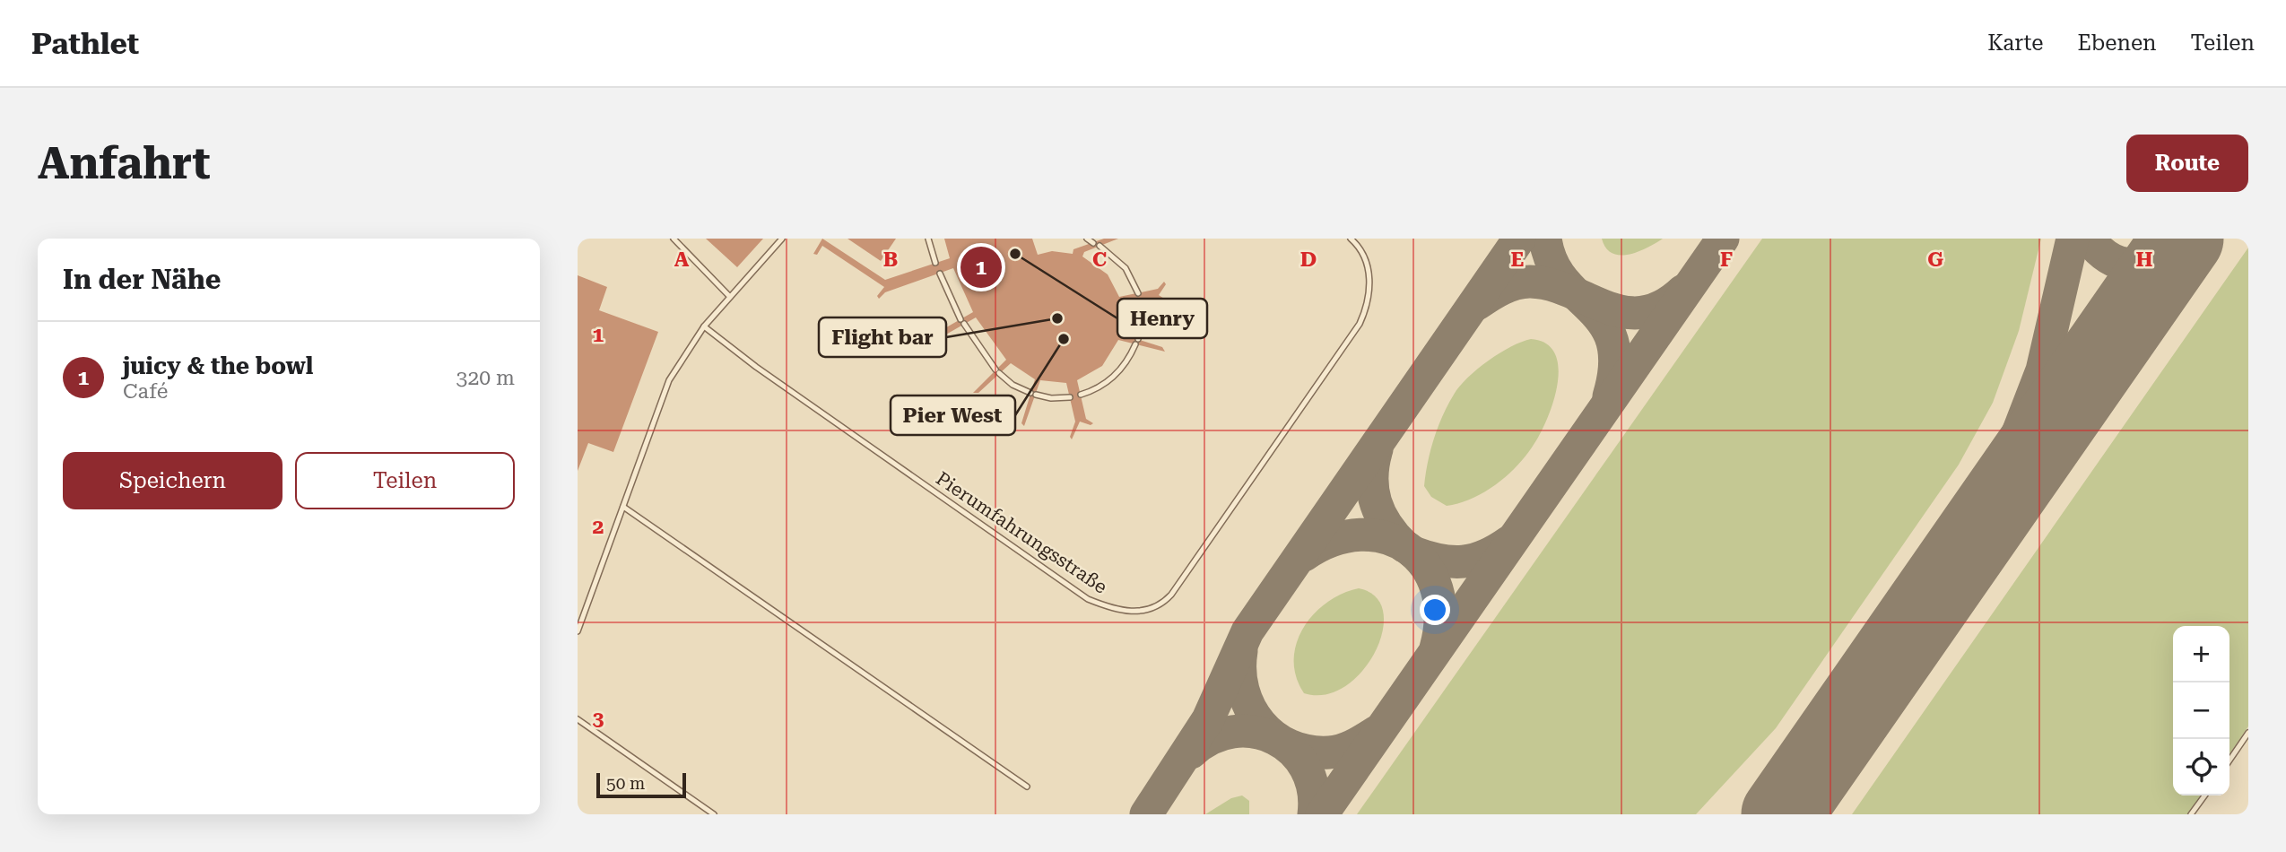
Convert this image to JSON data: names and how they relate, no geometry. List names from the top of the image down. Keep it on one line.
{"streets":{"lane":["Pierumfahrungsstraße"]},"places":["Henry","Flight bar","Pier West"],"scale_bar":"50 m","page":{"header":"Pathlet","nav":["Karte","Ebenen","Teilen"],"buttons":["Route",["Speichern","Teilen"]],"title":"Anfahrt","heading":"In der Nähe","pins":"1","list":[{"mark":"1","name":"juicy & the bowl","note":"Café","value":"320 m"}],"map_buttons":["+","−"],"scale":"50 m"},"grid":{"columns":["A","B","C","D","E","F","G","H"],"rows":["1","2","3"]}}
